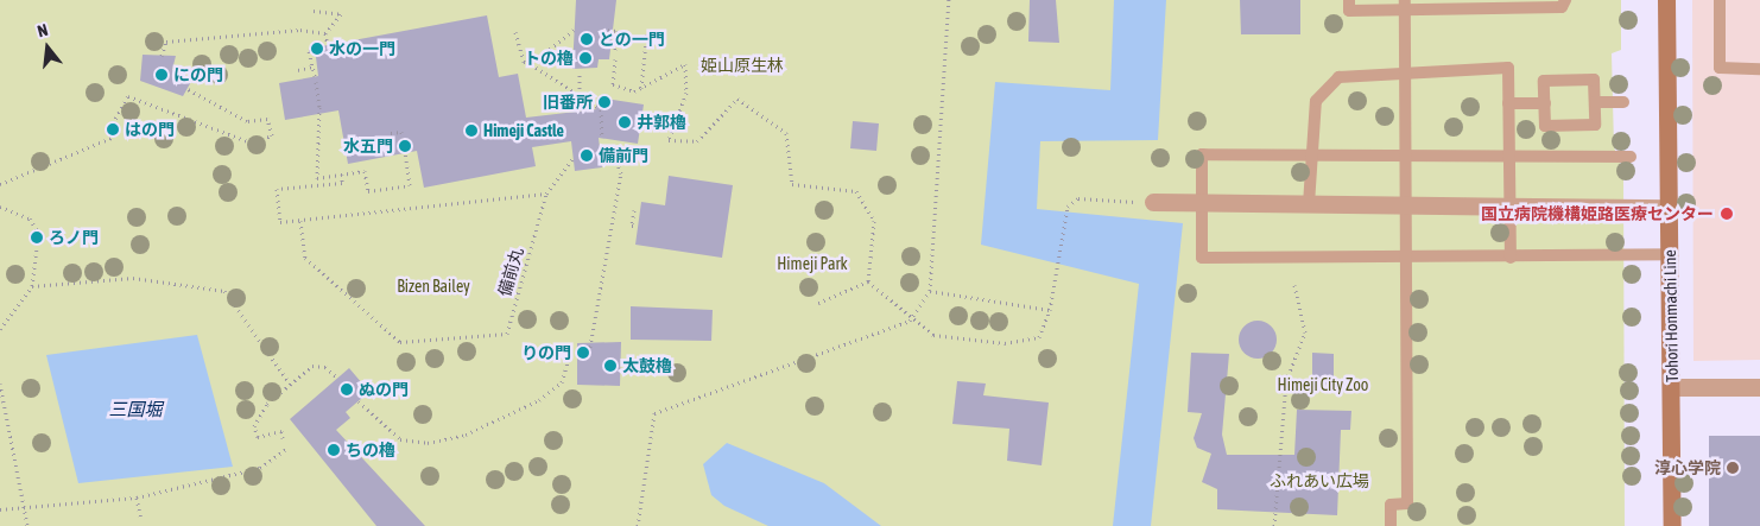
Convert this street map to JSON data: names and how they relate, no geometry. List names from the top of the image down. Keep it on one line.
{"streets":{"main road":["Tohori Honmachi Line"],"path":["備前丸"]},"water":["三国堀"],"parks":["姫山原生林","Himeji Park","Bizen Bailey","Himeji City Zoo","ふれあい広場"],"places":["との一門","水の一門","トの櫓","にの門","旧番所","井郭櫓","はの門","Himeji Castle","水五門","備前門","国立病院機構姫路医療センター","ろノ門","りの門","太鼓櫓","ぬの門","ちの櫓","淳心学院"],"north":"top"}
